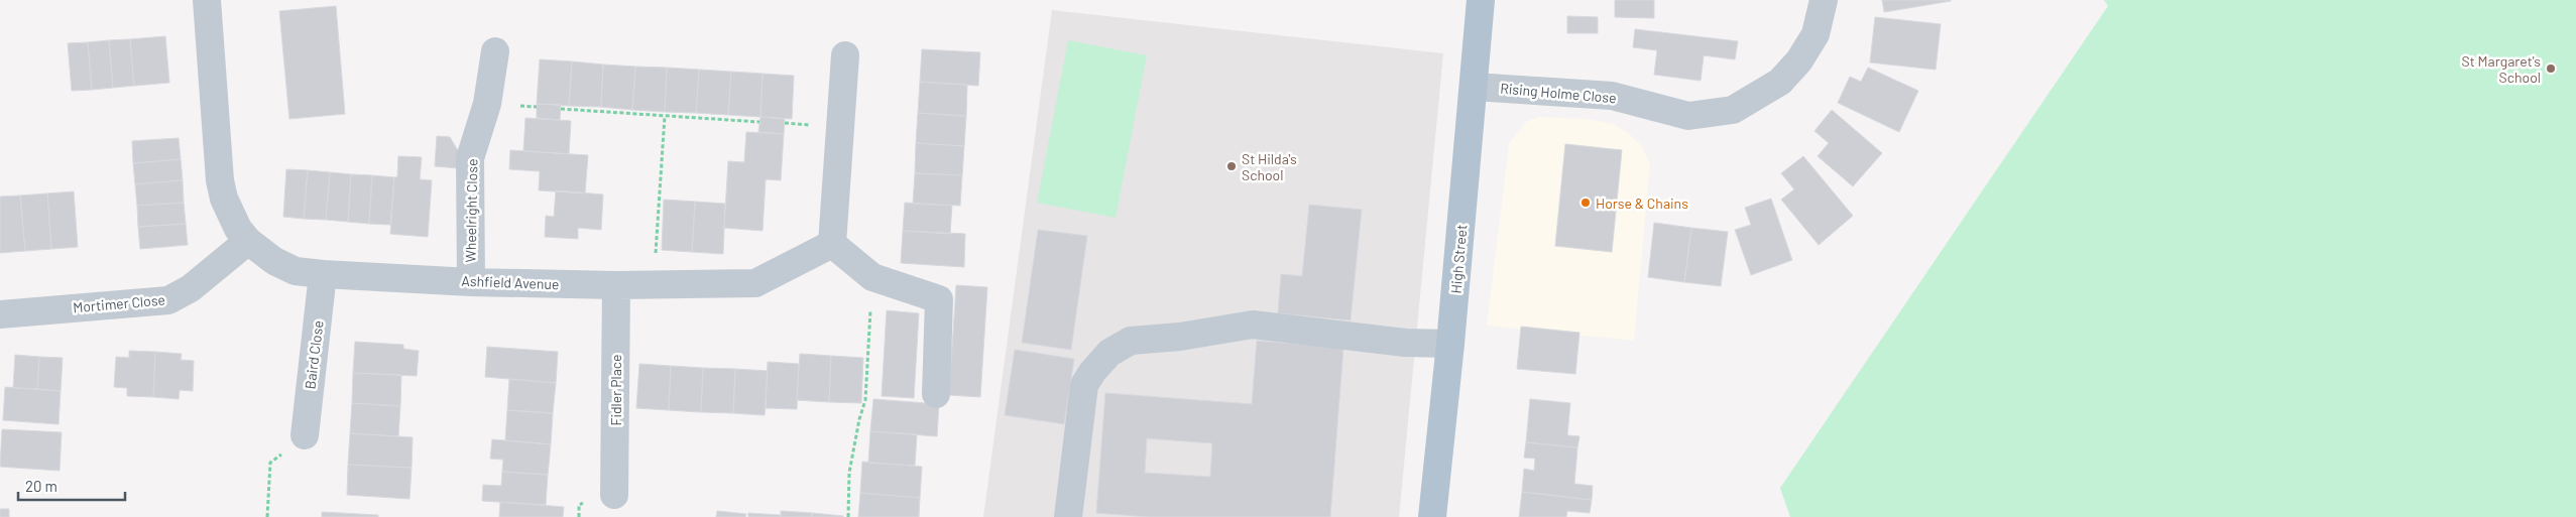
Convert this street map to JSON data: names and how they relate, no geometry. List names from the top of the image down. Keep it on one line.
{"streets":{"main road":["High Street"],"street":["Rising Holme Close","Wheelright Close","Ashfield Avenue","Mortimer Close","Baird Close","Fidler Place"]},"crossings":[["Rising Holme Close","High Street"],["Wheelright Close","Ashfield Avenue"],["Ashfield Avenue","Mortimer Close"],["Ashfield Avenue","Baird Close"],["Ashfield Avenue","Fidler Place"]],"places":["St Margaret's School","St Hilda's School","Horse & Chains"],"scale_bar":"20 m"}
